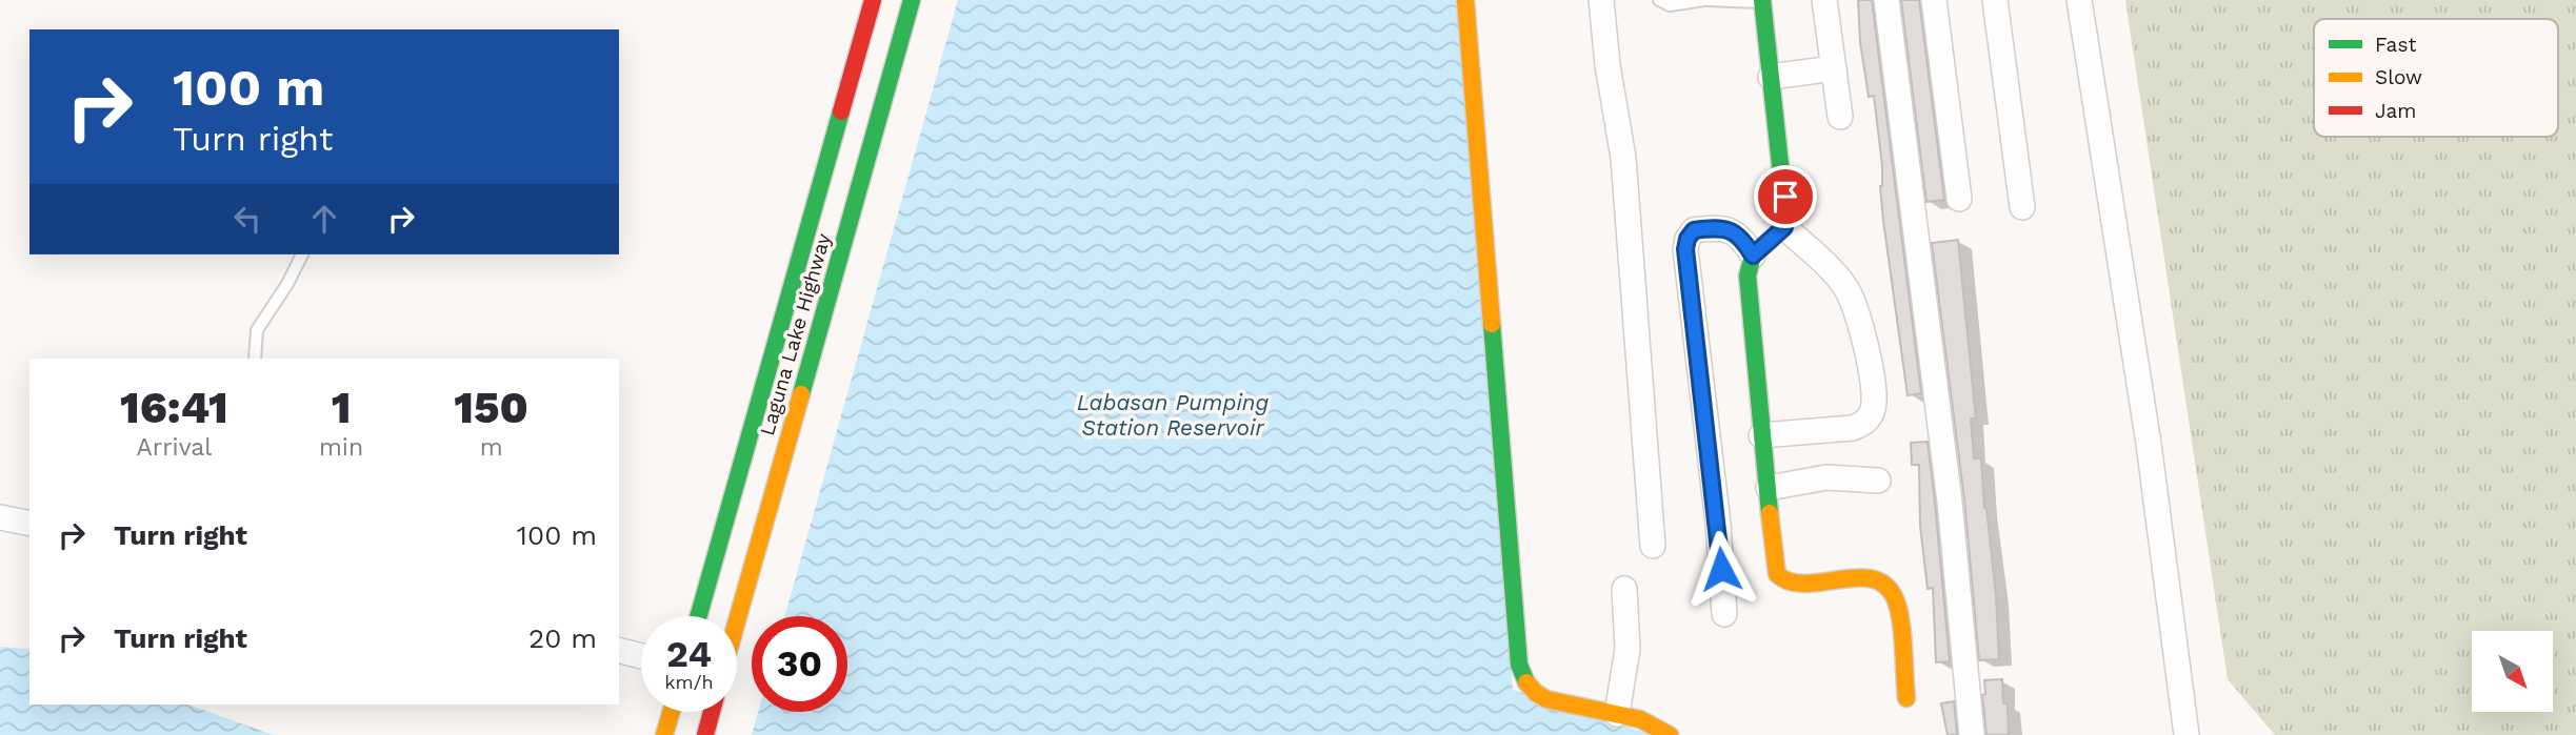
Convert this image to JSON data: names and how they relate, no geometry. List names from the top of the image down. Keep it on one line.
{"streets":{"street":["Laguna Lake Highway"]},"water":["Labasan Pumping Station Reservoir"],"legend":["Fast","Slow","Jam"],"north":"bottom right","page":{"turn":["100 m","Turn right"],"eta":["16:41","Arrival","1","min","150","m"],"list":[{"name":"Turn right","value":"100 m"},{"name":"Turn right","value":"20 m"}],"speed":"24 km/h","limit":"30"}}
